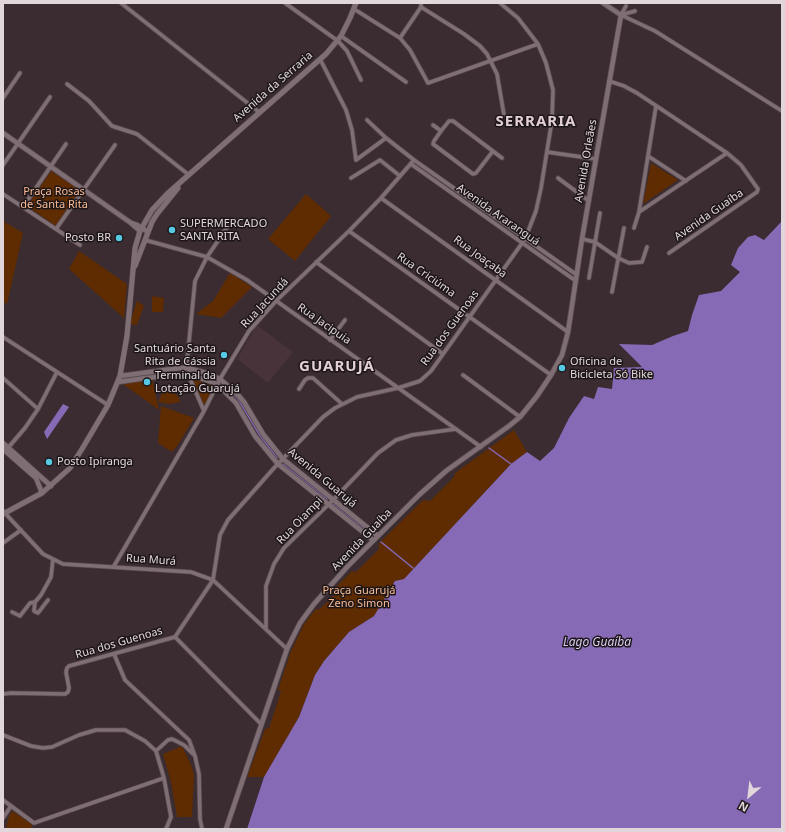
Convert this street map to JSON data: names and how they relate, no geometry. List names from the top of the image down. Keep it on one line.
{"streets":{"main road":["Avenida da Serraria"],"street":["Avenida Orleães","Avenida Araranguá","Avenida Guaíba","Rua Joaçaba","Rua Criciúma","Rua Jacundá","Rua Jacipuia","Rua dos Guenoas","Avenida Guarujá","Rua Oiampi","Rua Murá"]},"crossings":[["Avenida da Serraria","Rua Jacipuia"],["Avenida da Serraria","Avenida Guarujá"],["Avenida da Serraria","Rua Murá"],["Avenida Orleães","Avenida Araranguá"],["Avenida Orleães","Avenida Guaíba"],["Avenida Orleães","Rua Joaçaba"],["Avenida Araranguá","Rua Jacundá"],["Avenida Araranguá","Rua dos Guenoas"],["Avenida Guaíba","Rua Joaçaba"],["Avenida Guaíba","Rua Criciúma"],["Avenida Guaíba","Rua Jacipuia"],["Avenida Guaíba","Avenida Guarujá"],["Avenida Guaíba","Rua Murá"],["Rua Joaçaba","Rua Jacundá"],["Rua Joaçaba","Rua dos Guenoas"],["Rua Criciúma","Rua Jacundá"],["Rua Criciúma","Rua dos Guenoas"],["Rua Jacundá","Rua Jacipuia"],["Rua Jacundá","Avenida Guarujá"],["Rua Jacundá","Rua Murá"],["Rua Jacipuia","Rua dos Guenoas"],["Rua Jacipuia","Rua Oiampi"],["Rua dos Guenoas","Avenida Guarujá"],["Rua dos Guenoas","Rua Murá"],["Avenida Guarujá","Rua Oiampi"],["Rua Oiampi","Rua Murá"]],"districts":["SERRARIA","GUARUJÁ"],"water":["Lago Guaíba"],"parks":["Praça Rosas de Santa Rita","Praça Guarujá Zeno Simon"],"places":["SUPERMERCADO SANTA RITA","Posto BR","Santuário Santa Rita de Cássia","Oficina de Bicicleta Só Bike","Terminal da Lotação Guarujá","Posto Ipiranga"],"north":"bottom left"}
